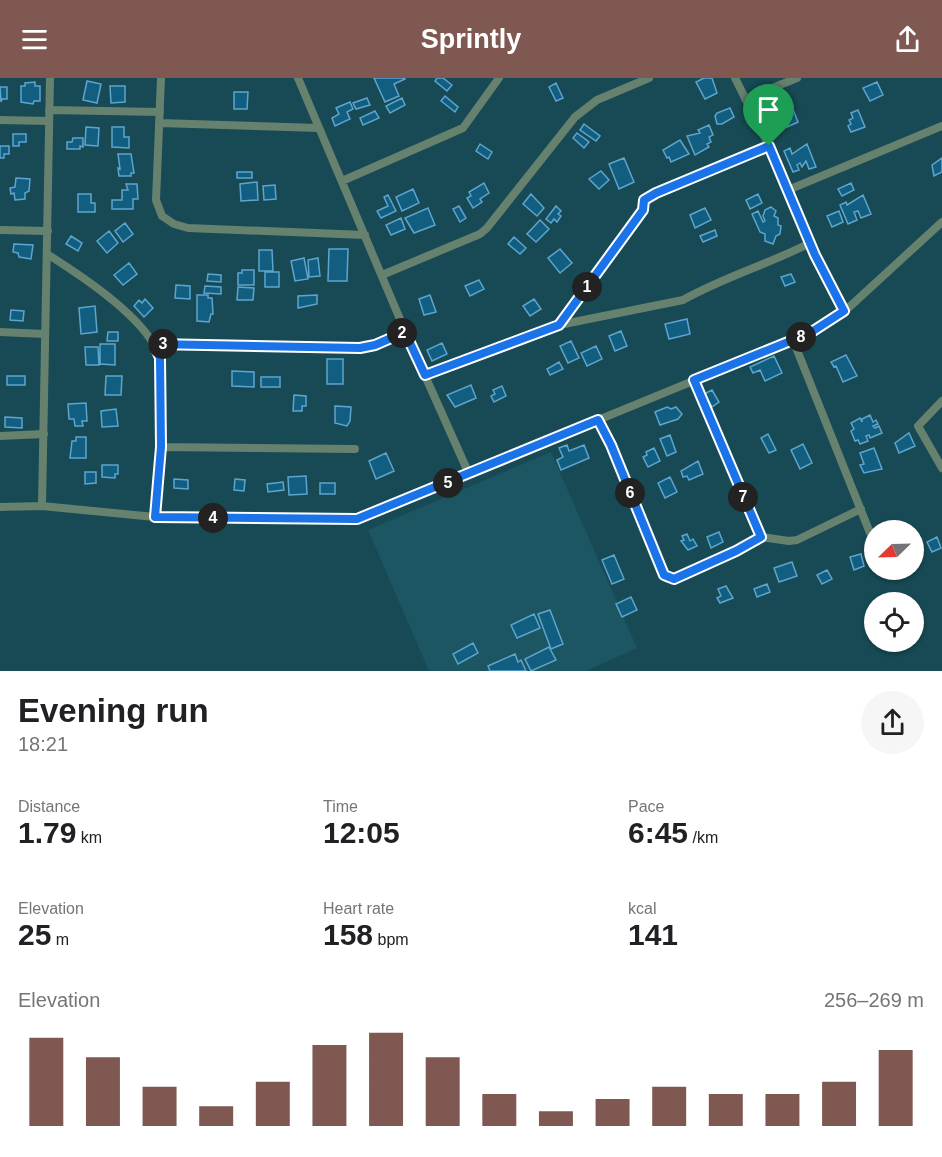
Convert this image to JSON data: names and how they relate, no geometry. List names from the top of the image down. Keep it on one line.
{"north":"bottom left","page":{"header":"Sprintly","pins":["1","2","8","3","5","6","7","4"],"heading":["Evening run","18:21"],"stats":[["Distance","1.79 km"],["Time","12:05"],["Pace","6:45 /km"],["Elevation","25 m"],["Heart rate","158 bpm"],["kcal","141"]],"chart":["Elevation","256–269 m"]}}
